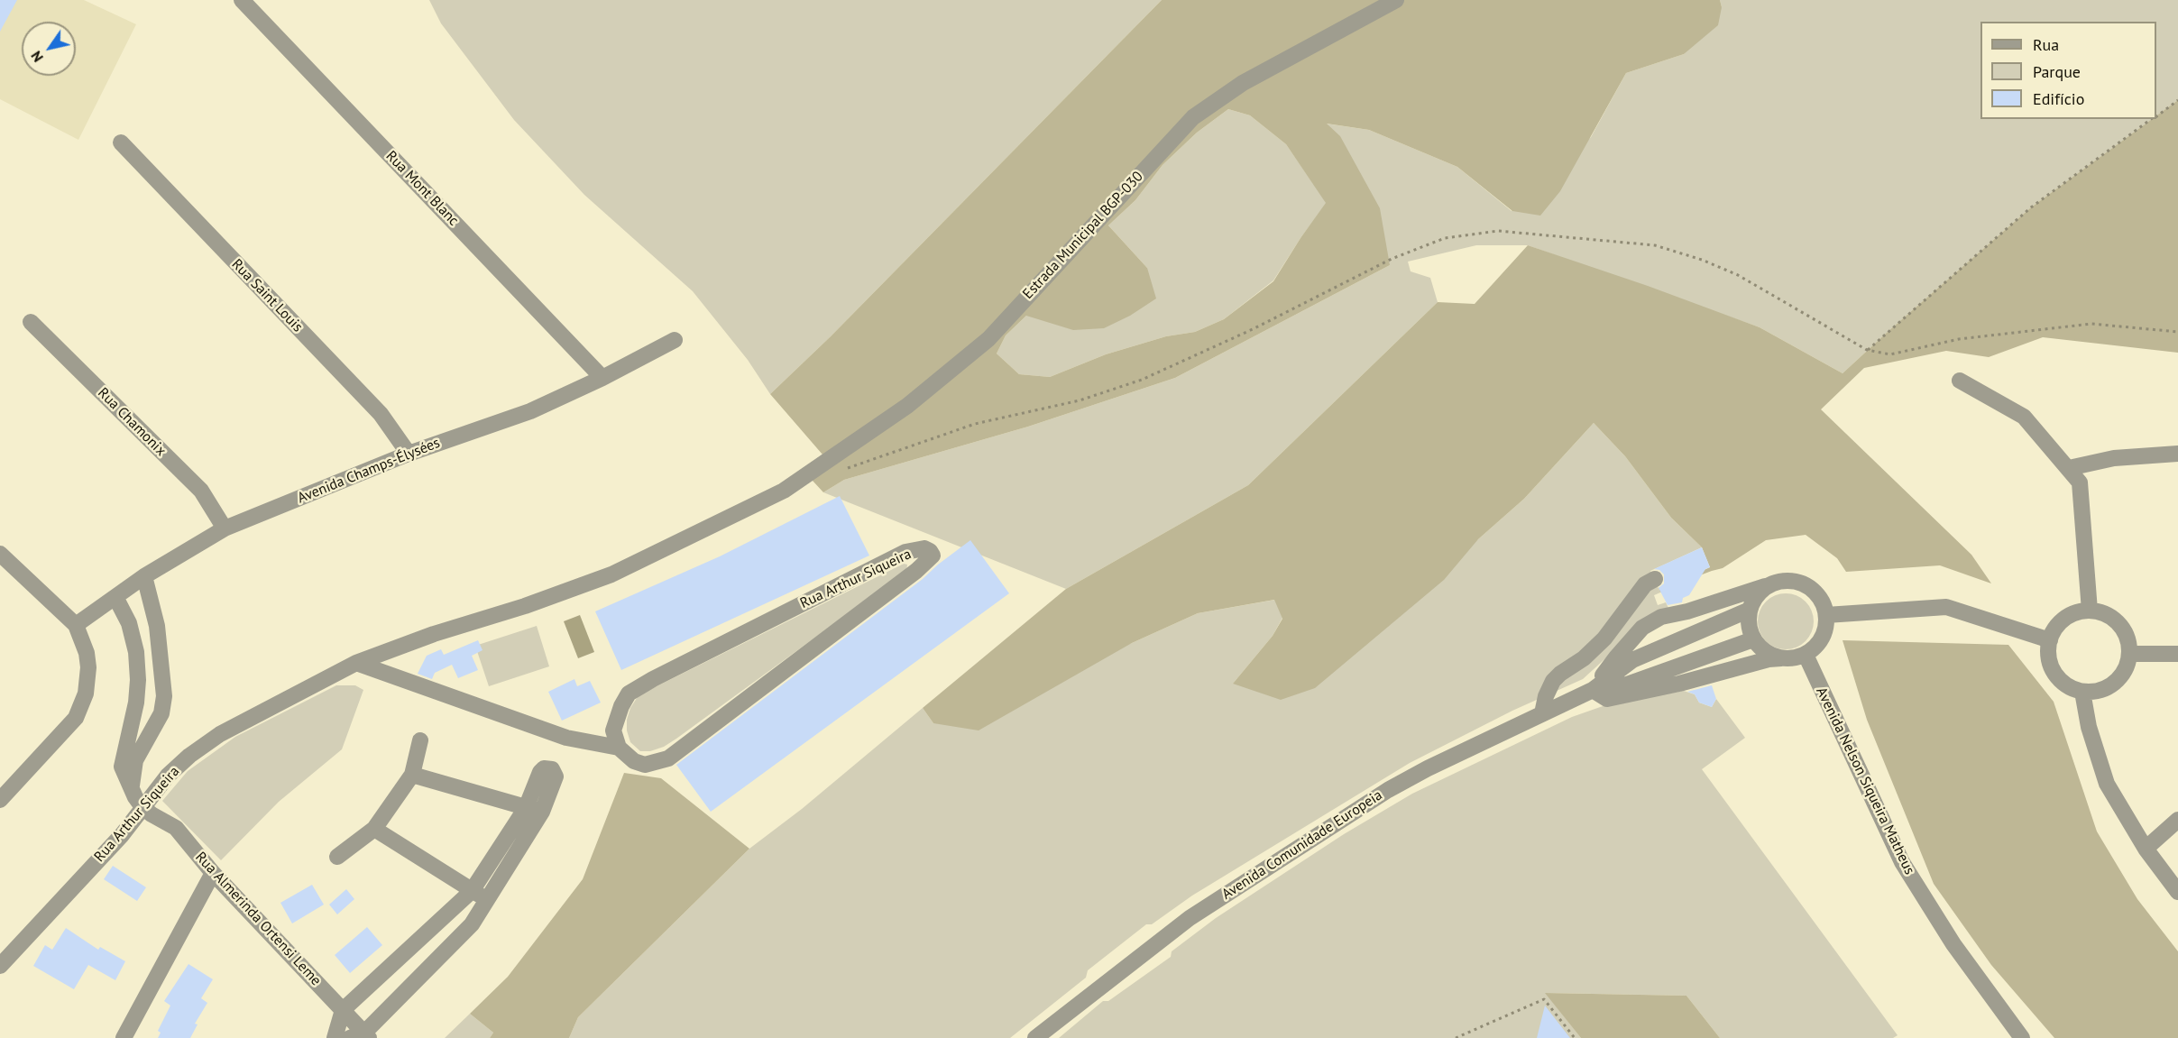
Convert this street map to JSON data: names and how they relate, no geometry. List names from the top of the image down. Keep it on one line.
{"streets":{"street":["Rua Mont Blanc","Estrada Municipal BGP-030","Rua Saint Louis","Rua Chamonix","Avenida Champs-Élysées","Rua Arthur Siqueira","Avenida Nelson Siqueira Matheus","Avenida Comunidade Europeia","Rua Almerinda Ortensi Leme"]},"crossings":[["Rua Mont Blanc","Avenida Champs-Élysées"],["Estrada Municipal BGP-030","Rua Arthur Siqueira"],["Rua Saint Louis","Avenida Champs-Élysées"],["Rua Chamonix","Avenida Champs-Élysées"],["Rua Arthur Siqueira","Rua Almerinda Ortensi Leme"],["Avenida Nelson Siqueira Matheus","Avenida Comunidade Europeia"]],"legend":["Rua","Parque","Edifício"],"north":"bottom left"}
